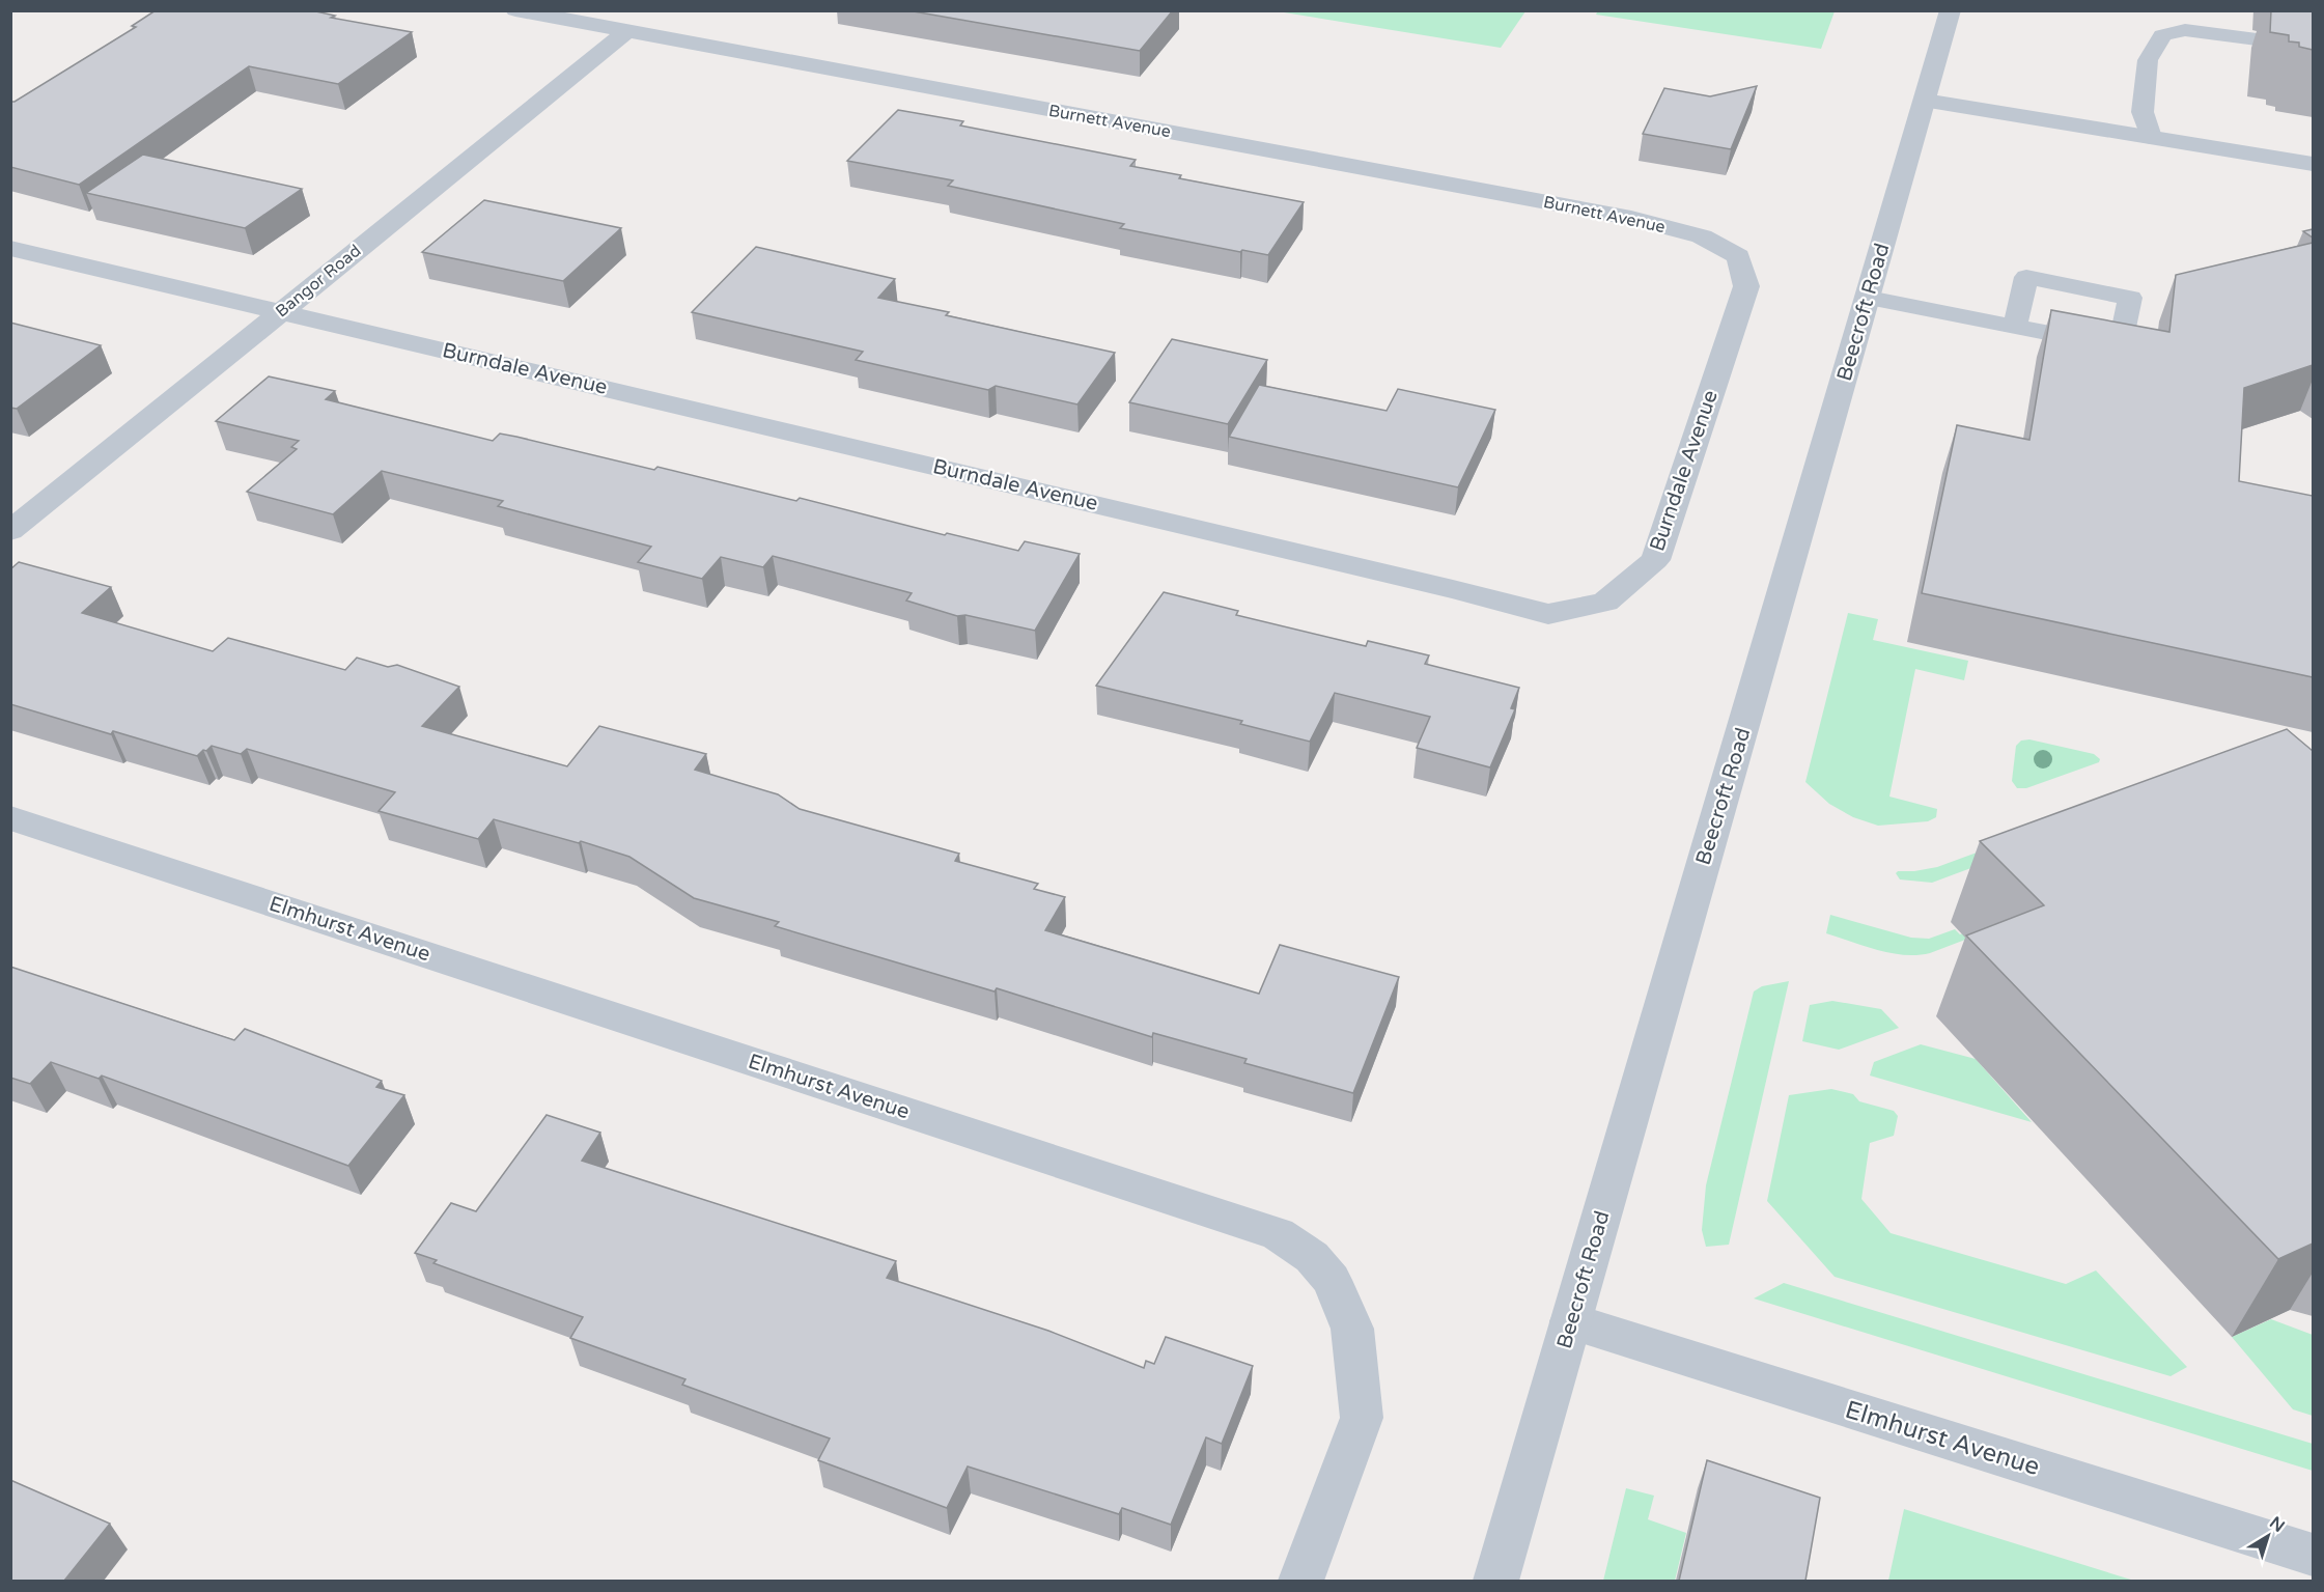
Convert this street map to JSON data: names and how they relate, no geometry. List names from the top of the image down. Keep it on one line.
{"streets":{"street":["Burnett Avenue","Bangor Road","Beecroft Road","Burndale Avenue","Elmhurst Avenue"]},"crossings":[["Burnett Avenue","Bangor Road"],["Burnett Avenue","Burndale Avenue"],["Bangor Road","Burndale Avenue"],["Beecroft Road","Elmhurst Avenue"]],"north":"top right"}
